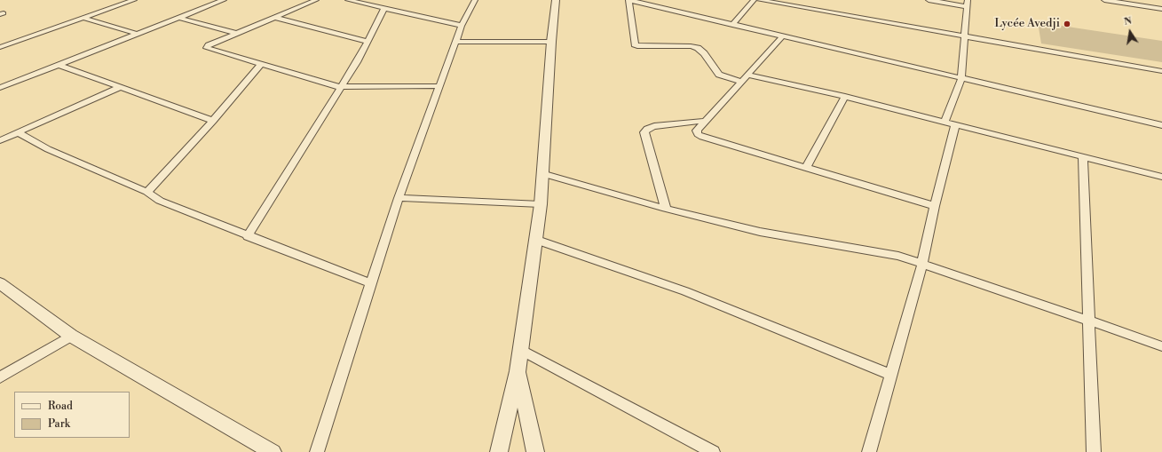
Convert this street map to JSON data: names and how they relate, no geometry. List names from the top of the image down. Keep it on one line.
{"places":["Lycée Avedji"],"legend":["Road","Park"],"north":"top"}
